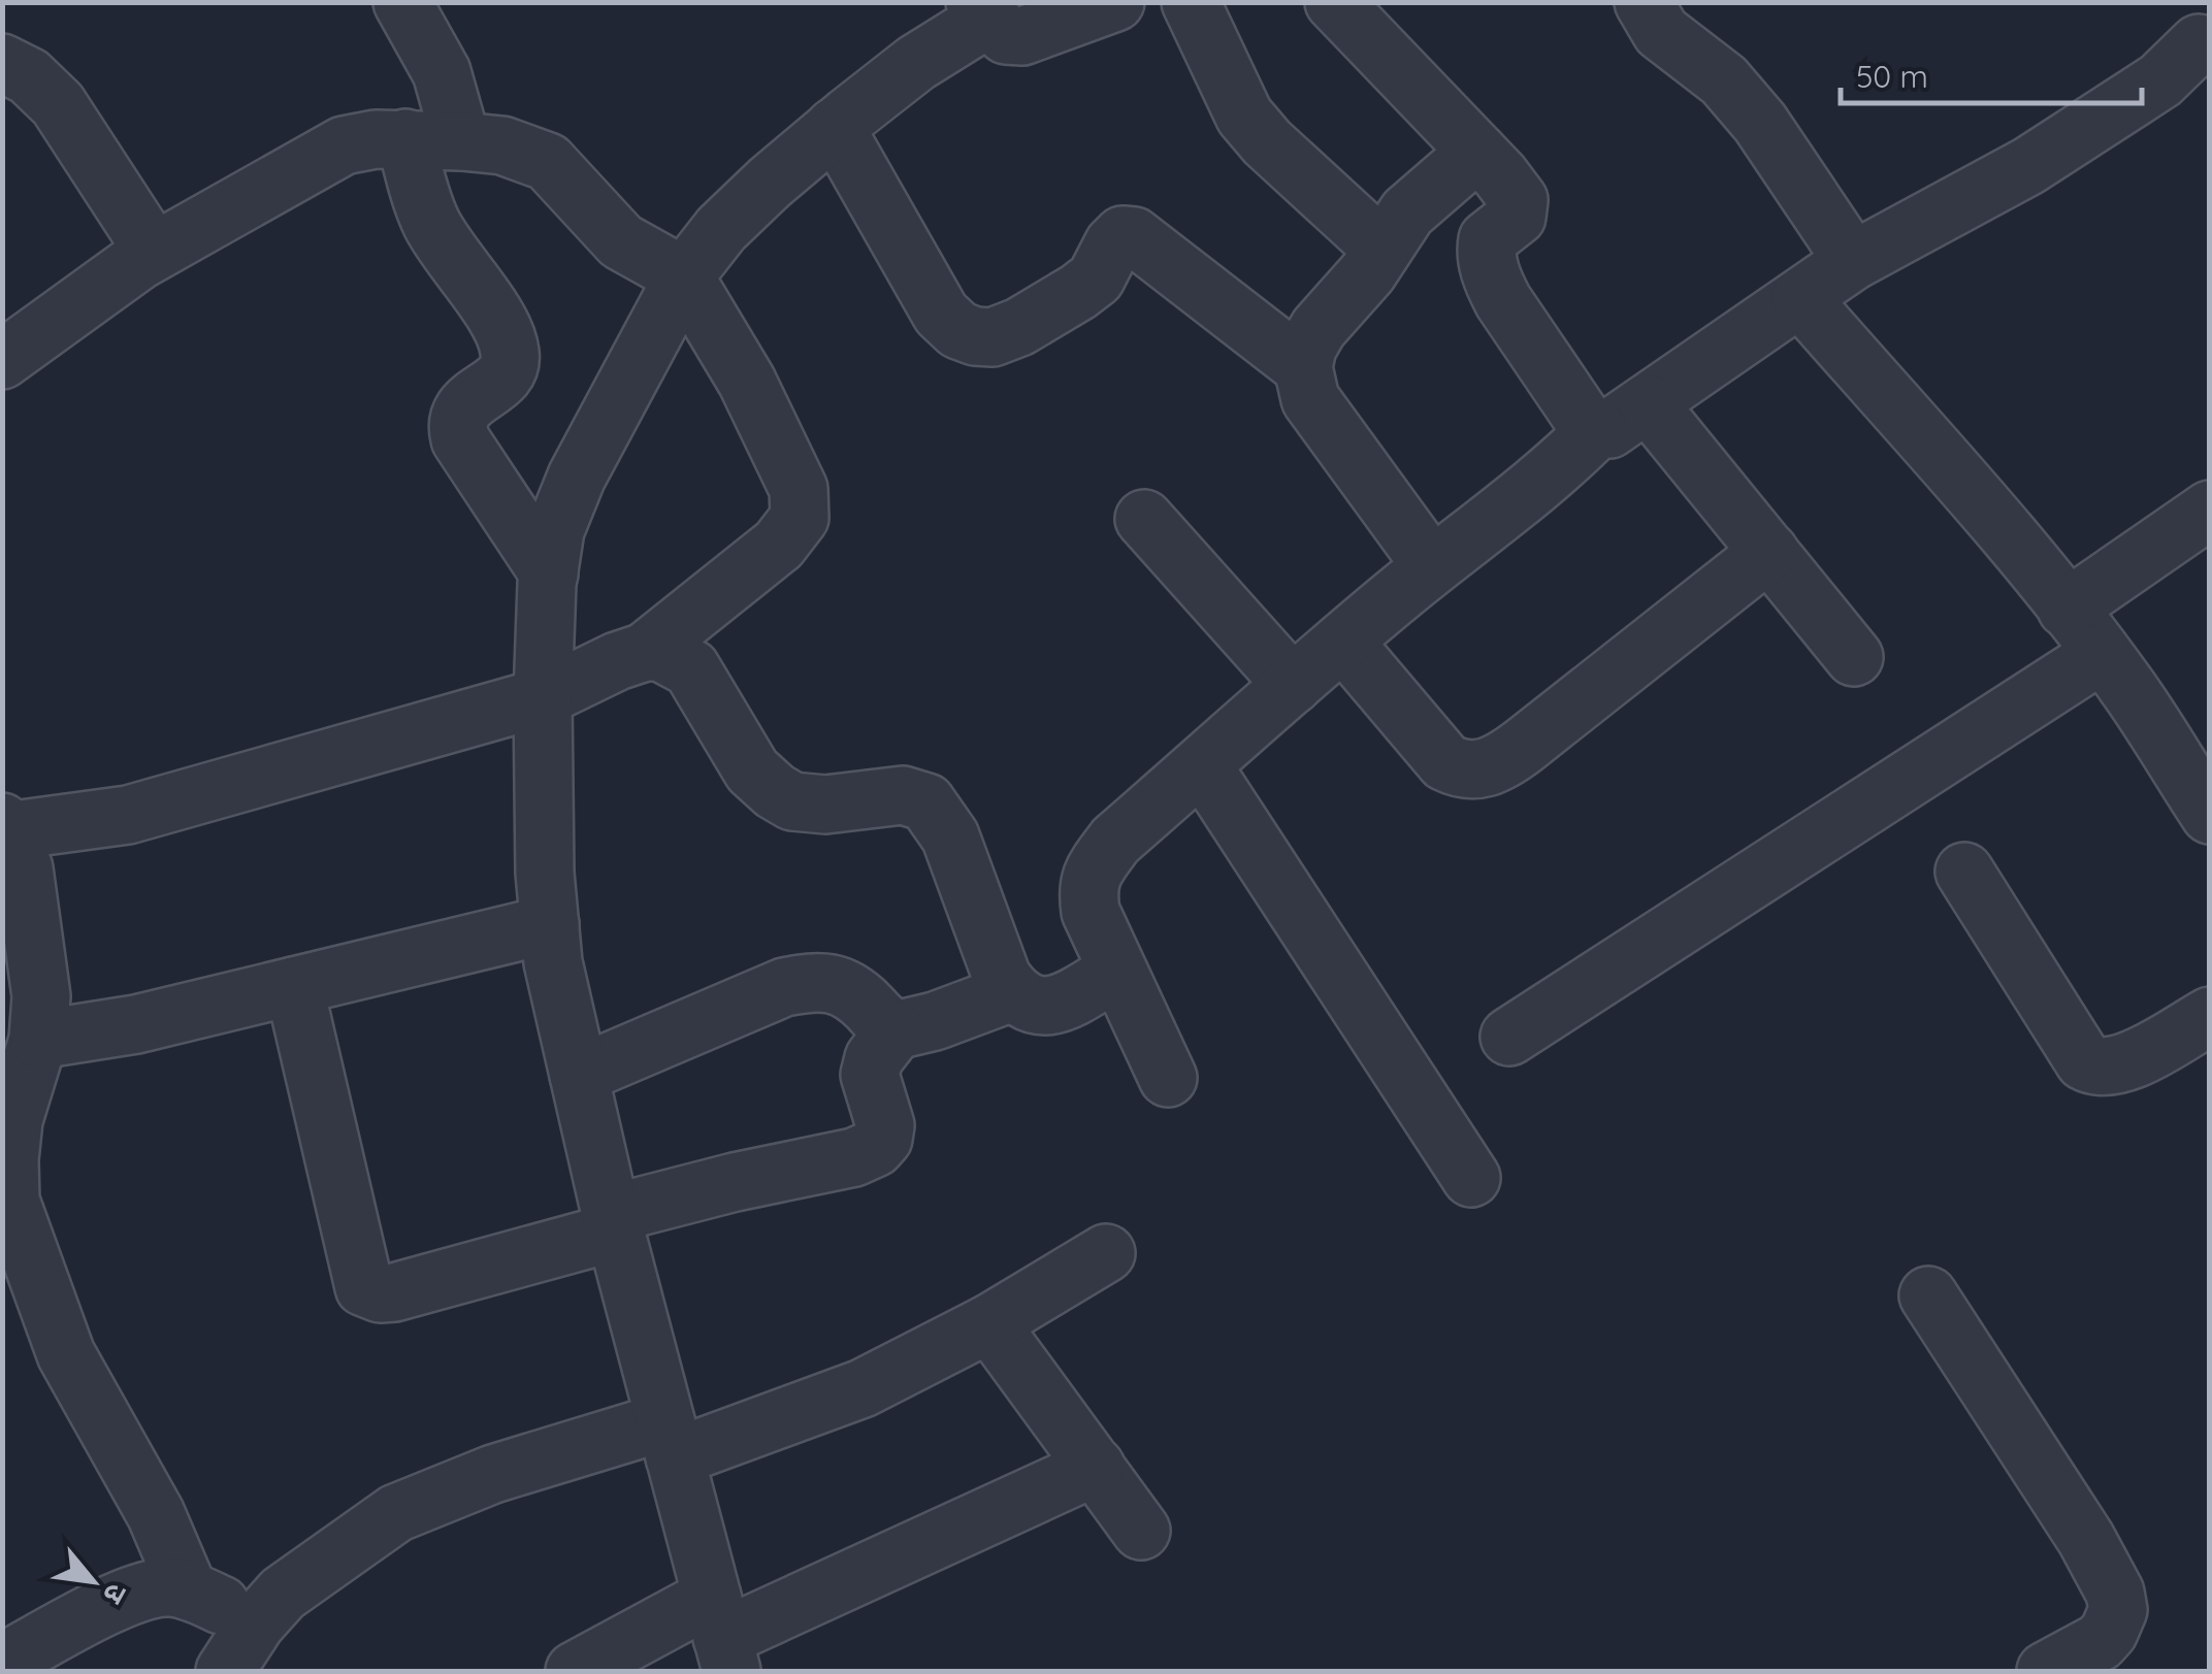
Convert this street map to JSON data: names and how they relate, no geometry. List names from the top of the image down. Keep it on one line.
{"scale_bar":"50 m","north":"bottom right"}
